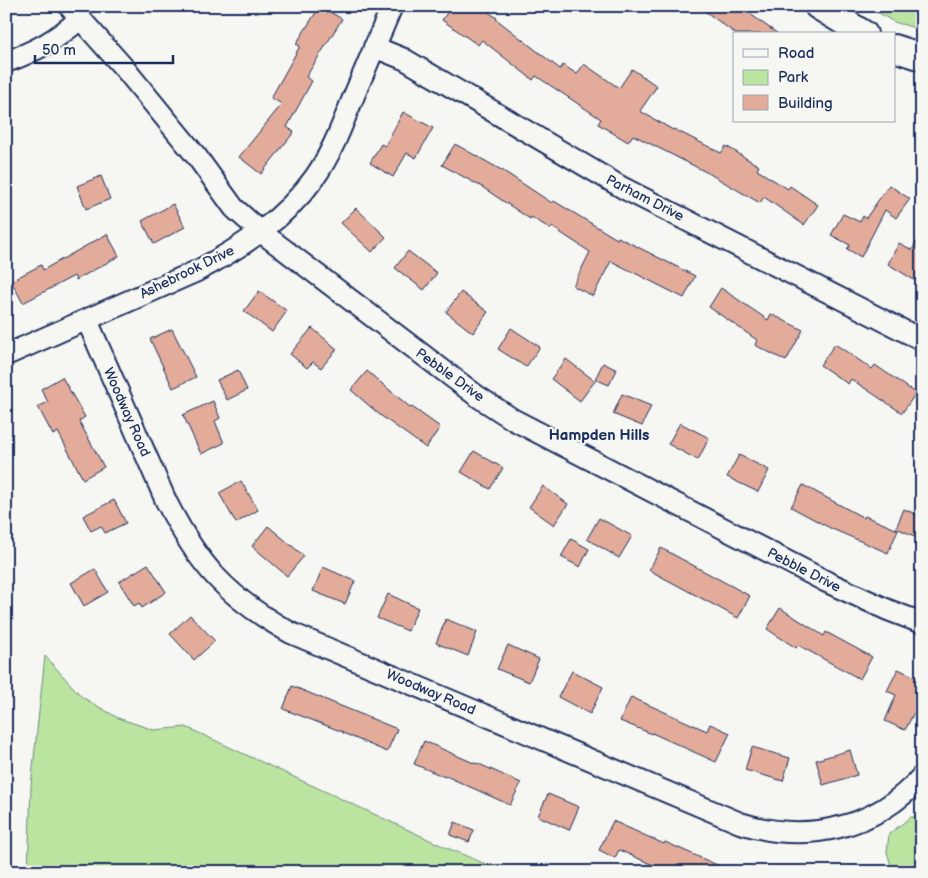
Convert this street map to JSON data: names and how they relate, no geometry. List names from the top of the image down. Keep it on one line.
{"streets":{"street":["Parham Drive","Ashebrook Drive","Pebble Drive","Woodway Road"]},"crossings":[["Parham Drive","Ashebrook Drive"],["Ashebrook Drive","Pebble Drive"],["Ashebrook Drive","Woodway Road"]],"districts":["Hampden Hills"],"legend":["Road","Park","Building"],"scale_bar":"50 m"}
